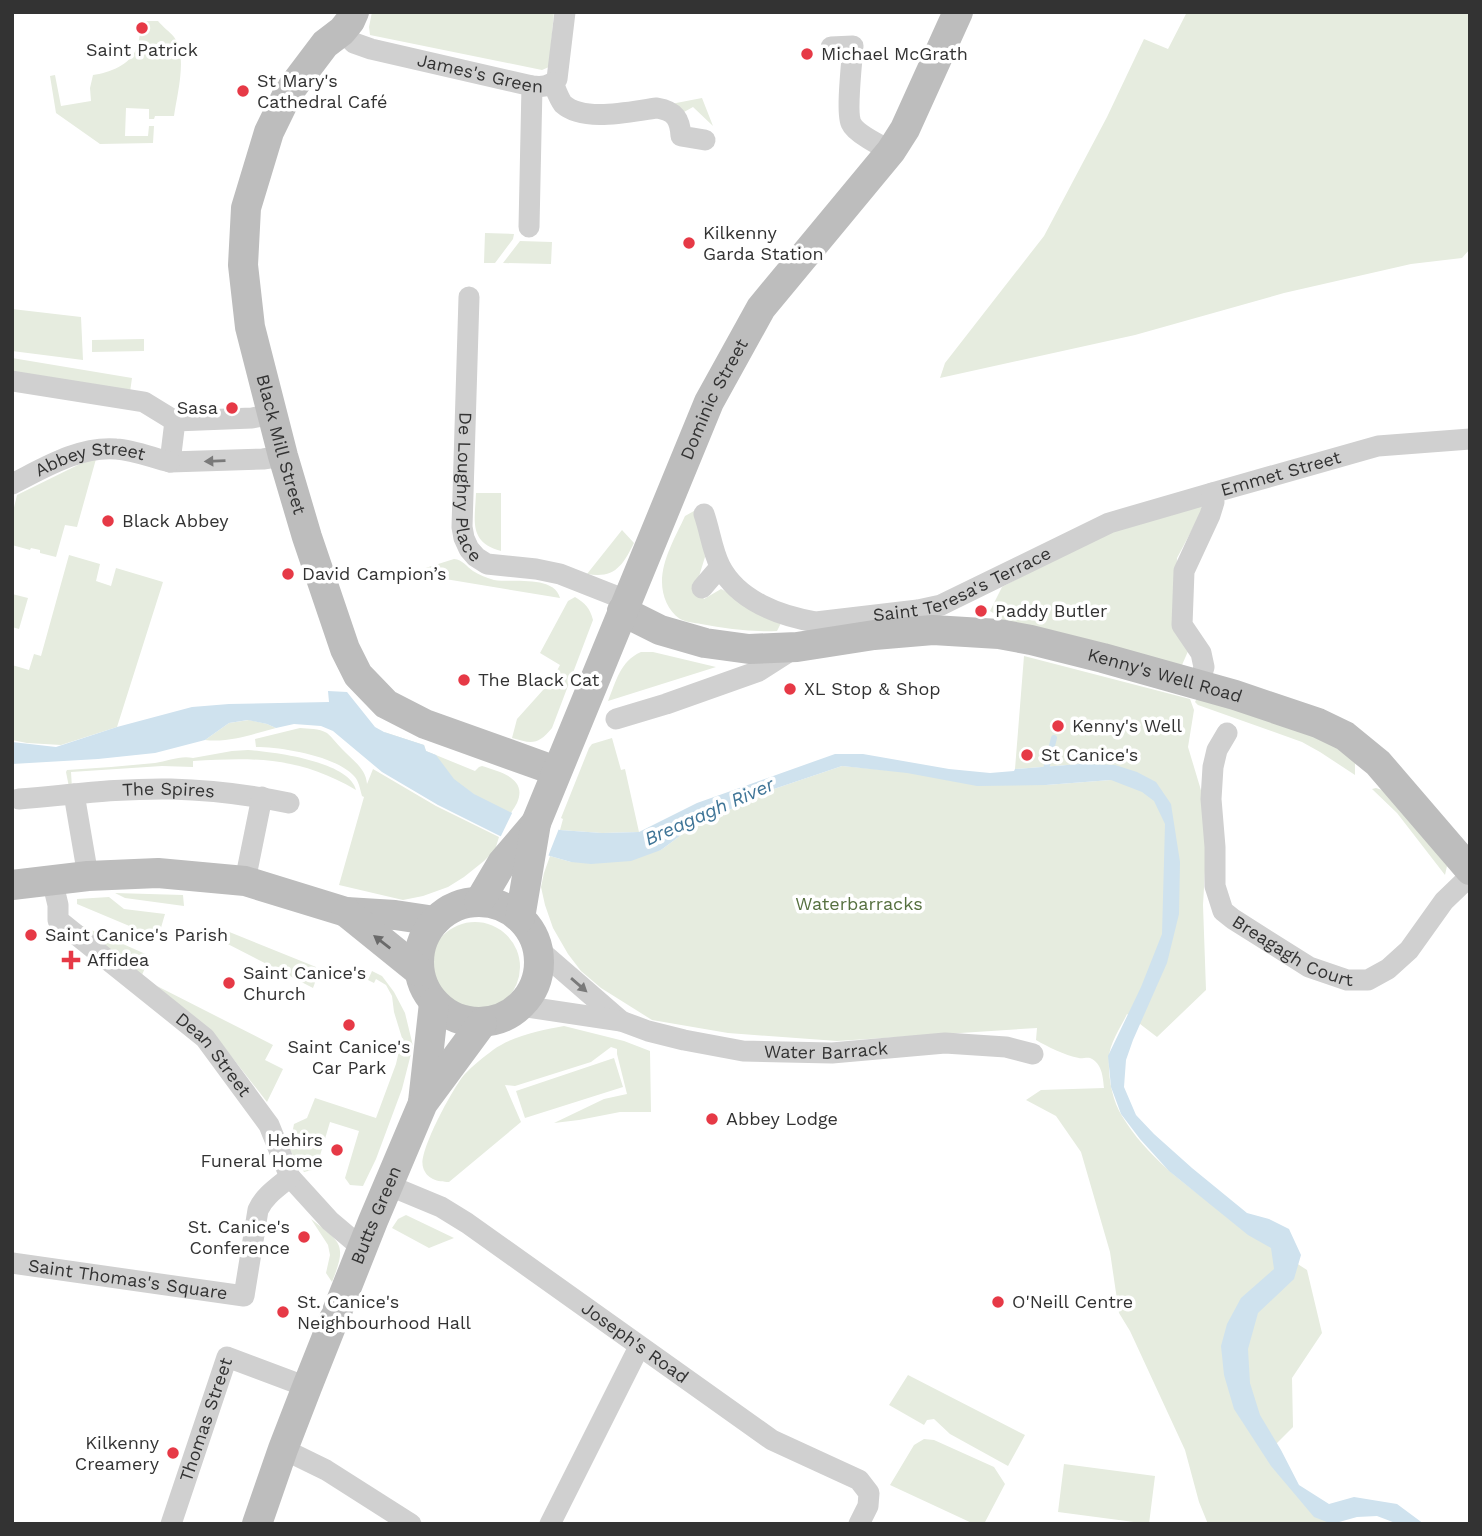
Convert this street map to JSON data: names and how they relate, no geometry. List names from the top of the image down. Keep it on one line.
{"streets":{"street":["James's Green","Dominic Street","Black Mill Street","Abbey Street","Emmet Street","De Loughry Place","Saint Teresa's Terrace","Kenny's Well Road","The Spires","Breagagh Court","Water Barrack","Dean Street","Butts Green","Saint Thomas's Square","Joseph's Road","Thomas Street"]},"crossings":[["James's Green","Black Mill Street"],["Dominic Street","Black Mill Street"],["Dominic Street","De Loughry Place"],["Dominic Street","Kenny's Well Road"],["Dominic Street","Water Barrack"],["Dominic Street","Butts Green"],["Black Mill Street","Abbey Street"],["Emmet Street","Saint Teresa's Terrace"],["Emmet Street","Kenny's Well Road"],["De Loughry Place","Kenny's Well Road"],["Water Barrack","Butts Green"],["Dean Street","Butts Green"],["Dean Street","Saint Thomas's Square"],["Butts Green","Joseph's Road"],["Butts Green","Thomas Street"]],"water":["Breagagh River"],"parks":["Waterbarracks"],"places":{"other":["Saint Patrick","Michael McGrath","St Mary's Cathedral Café","Kilkenny Garda Station","Sasa","Black Abbey","David Campion’s","Paddy Butler","The Black Cat","XL Stop & Shop","Kenny's Well","St Canice's","Saint Canice's Parish","Saint Canice's Church","Saint Canice's Car Park","Abbey Lodge","Hehirs Funeral Home","St. Canice's Conference","O'Neill Centre","St. Canice's Neighbourhood Hall","Kilkenny Creamery"],"health":["Affidea"]}}
